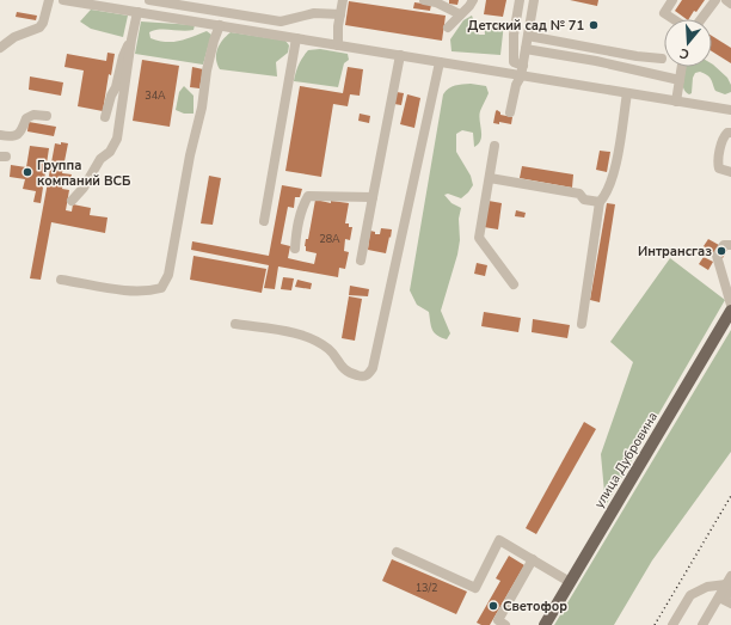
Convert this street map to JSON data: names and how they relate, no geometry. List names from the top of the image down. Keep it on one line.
{"streets":{"main road":["улица Дубровина"]},"places":["Детский сад № 71","Группа компаний ВСБ","Интрансгаз","Светофор"],"house_numbers":["34А","28А","13/2"],"north":"bottom"}
